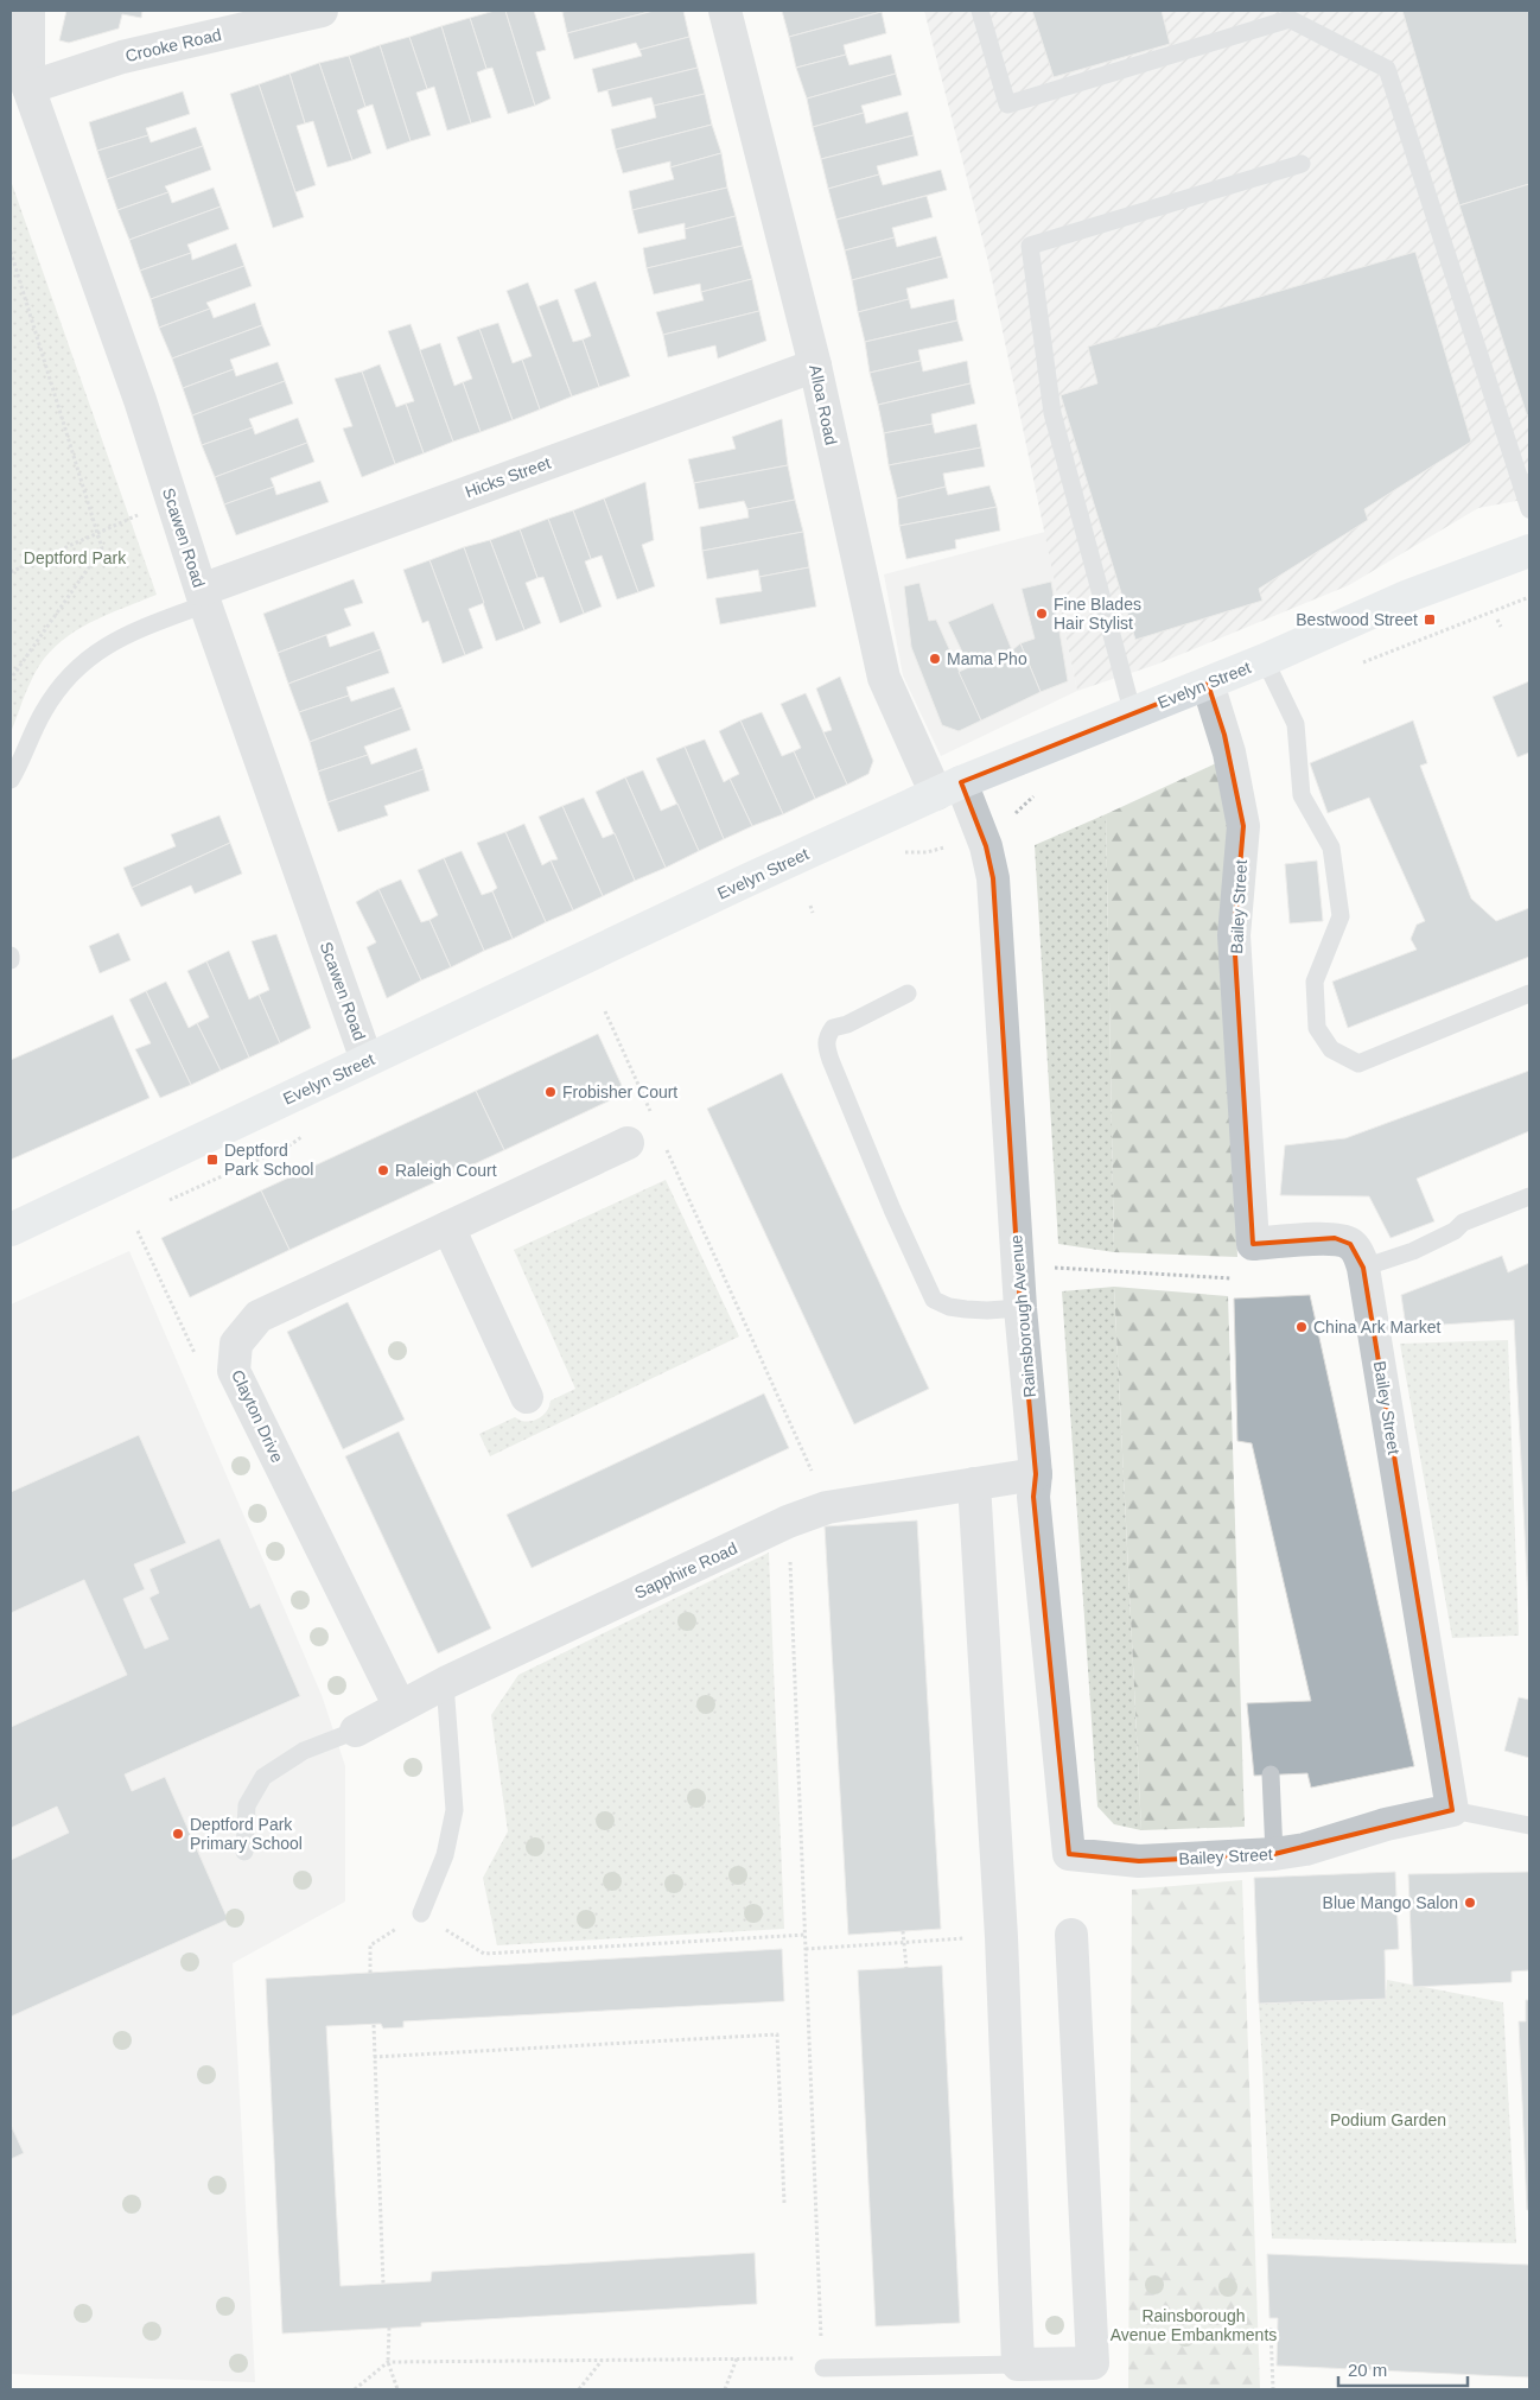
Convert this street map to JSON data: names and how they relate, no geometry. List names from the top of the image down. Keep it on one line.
{"streets":{"main road":["Evelyn Street"],"street":["Crooke Road","Alloa Road","Hicks Street","Scawen Road","Bailey Street","Rainsborough Avenue","Clayton Drive","Sapphire Road"]},"crossings":[["Crooke Road","Scawen Road"],["Alloa Road","Hicks Street"],["Alloa Road","Evelyn Street"],["Alloa Road","Rainsborough Avenue"],["Hicks Street","Scawen Road"],["Scawen Road","Evelyn Street"],["Evelyn Street","Bailey Street"],["Evelyn Street","Rainsborough Avenue"],["Bailey Street","Rainsborough Avenue"],["Rainsborough Avenue","Sapphire Road"],["Clayton Drive","Sapphire Road"]],"parks":["Deptford Park","Podium Garden","Rainsborough Avenue Embankments"],"places":{"other":["Fine Blades Hair Stylist","Mama Pho","Frobisher Court","Raleigh Court","China Ark Market","Deptford Park Primary School","Blue Mango Salon"],"transit":["Bestwood Street","Deptford Park School"]},"scale_bar":"20 m"}
